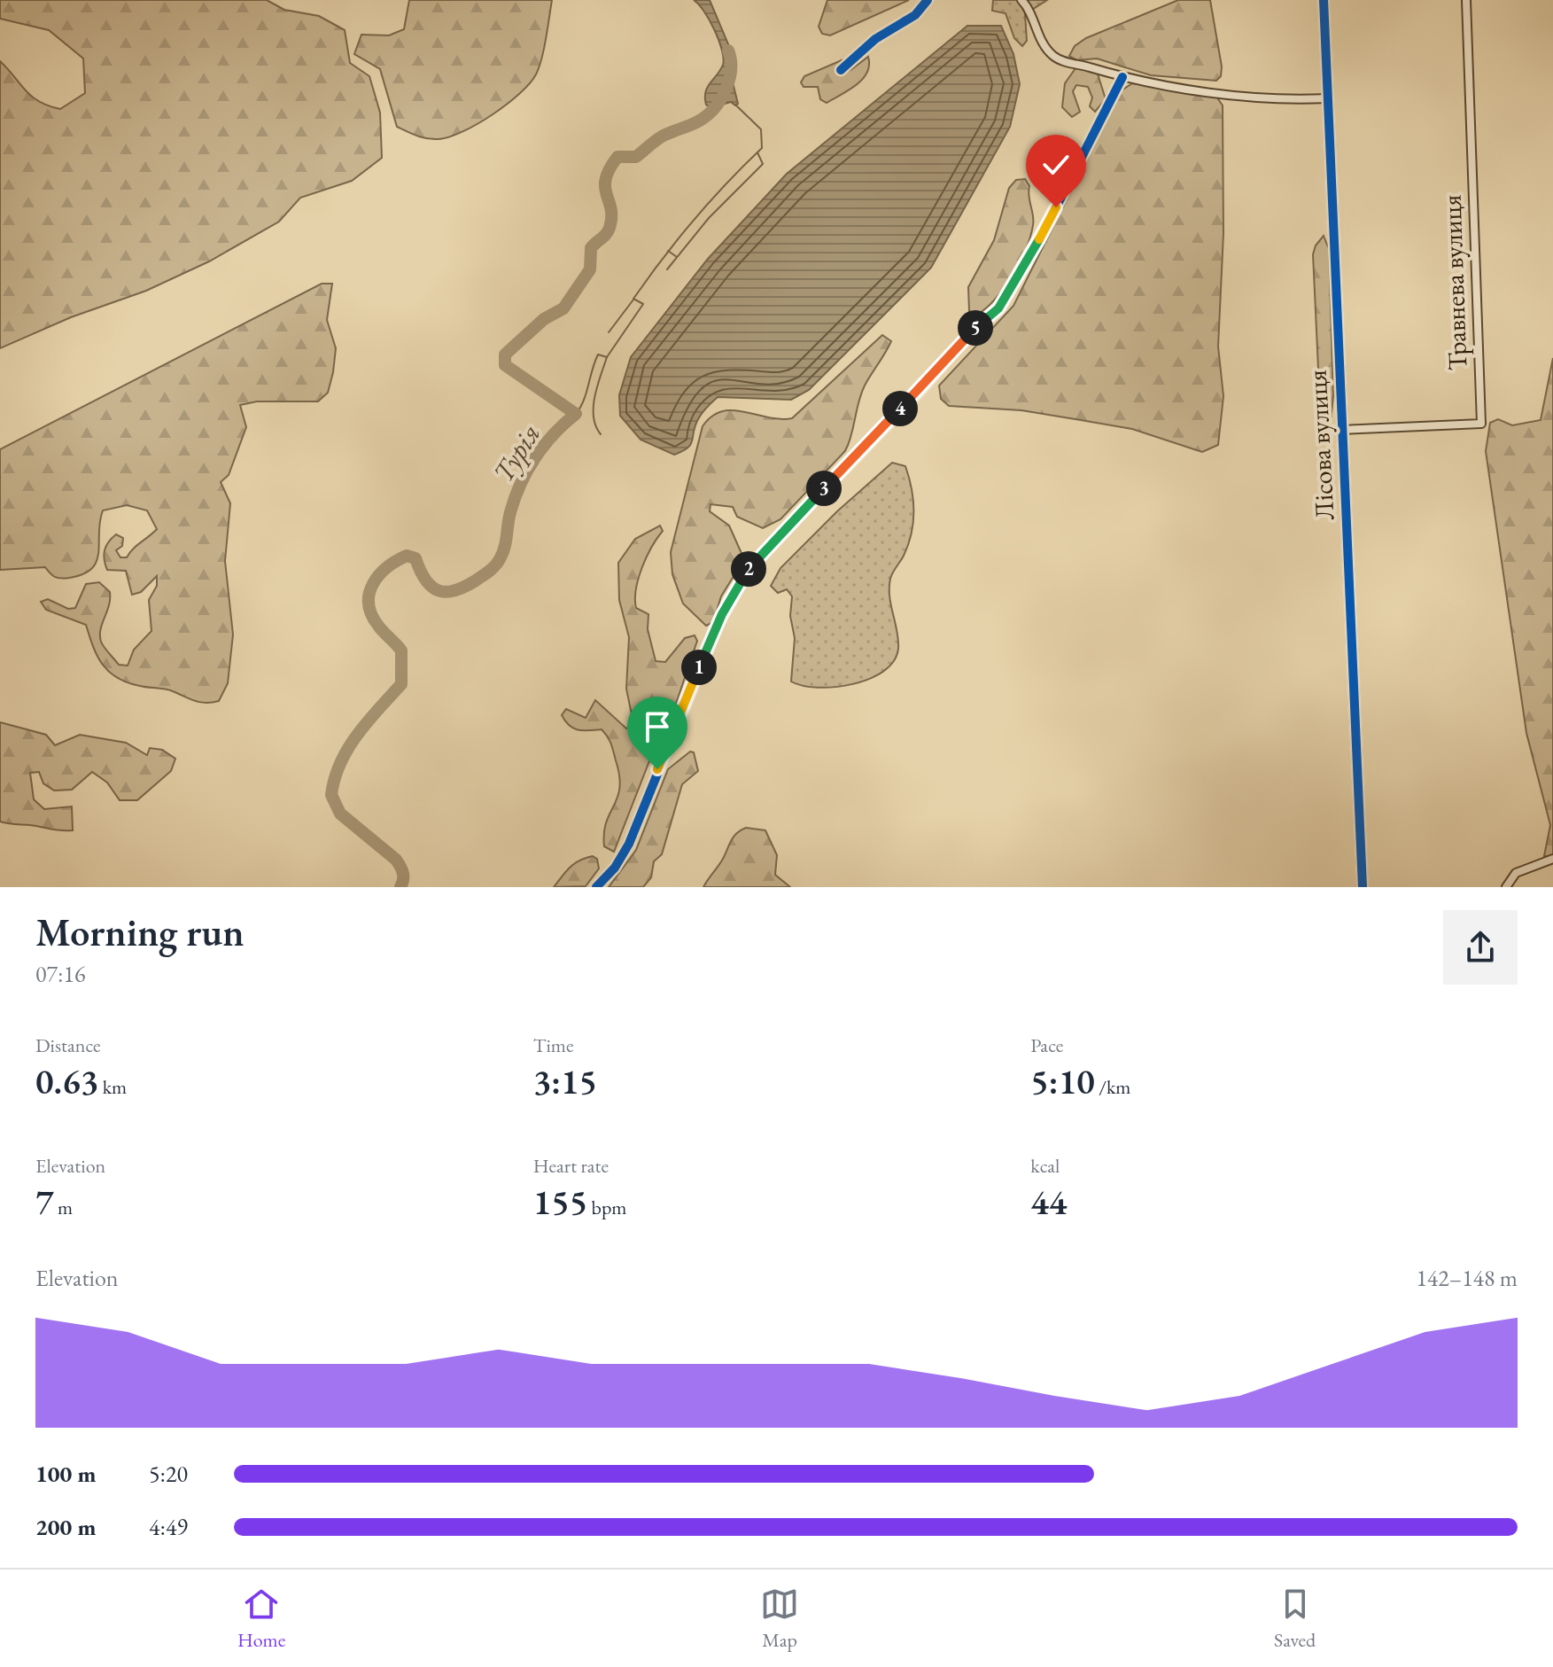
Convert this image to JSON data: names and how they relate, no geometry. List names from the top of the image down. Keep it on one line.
{"streets":{"street":["Травнева вулиця","Лісова вулиця"]},"crossings":[["Травнева вулиця","Лісова вулиця"]],"water":["Турія"],"page":{"pins":["5","4","3","2","1"],"heading":["Morning run","07:16"],"stats":[["Distance","0.63 km"],["Time","3:15"],["Pace","5:10 /km"],["Elevation","7 m"],["Heart rate","155 bpm"],["kcal","44"]],"chart":["Elevation","142–148 m"],"list":[{"name":"100 m","note":"5:20"},{"name":"200 m","note":"4:49"}],"tabs":["Home","Map","Saved"]}}
